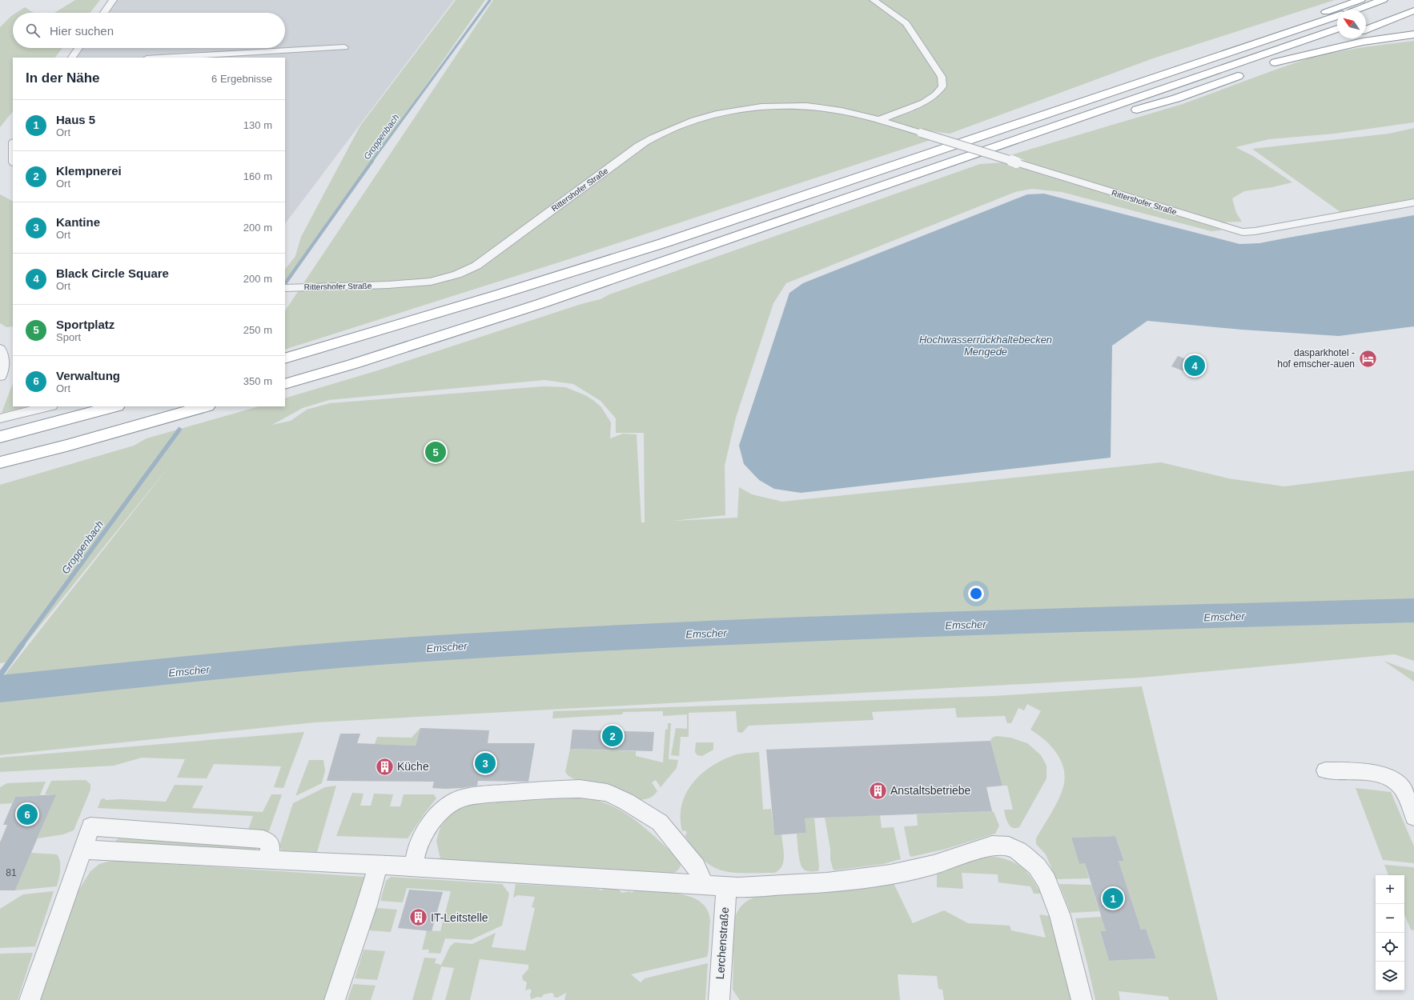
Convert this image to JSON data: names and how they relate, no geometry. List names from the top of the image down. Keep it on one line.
{"streets":{"street":["Rittershofer Straße","Lerchenstraße"]},"water":["Groppenbach","Hochwasserrückhaltebecken Mengede","Emscher"],"places":{"hotel":["dasparkhotel - hof emscher-auen"],"building":["Küche","Anstaltsbetriebe","IT-Leitstelle"]},"house_numbers":["81"],"north":"top left","page":{"search":"Hier suchen","heading":["In der Nähe","6 Ergebnisse"],"list":[{"mark":"1","name":"Haus 5","note":"Ort","value":"130 m"},{"mark":"2","name":"Klempnerei","note":"Ort","value":"160 m"},{"mark":"3","name":"Kantine","note":"Ort","value":"200 m"},{"mark":"4","name":"Black Circle Square","note":"Ort","value":"200 m"},{"mark":"5","name":"Sportplatz","note":"Sport","value":"250 m"},{"mark":"6","name":"Verwaltung","note":"Ort","value":"350 m"}],"pins":["4","5","2","3","6","1"],"map_buttons":["+","−"]}}
